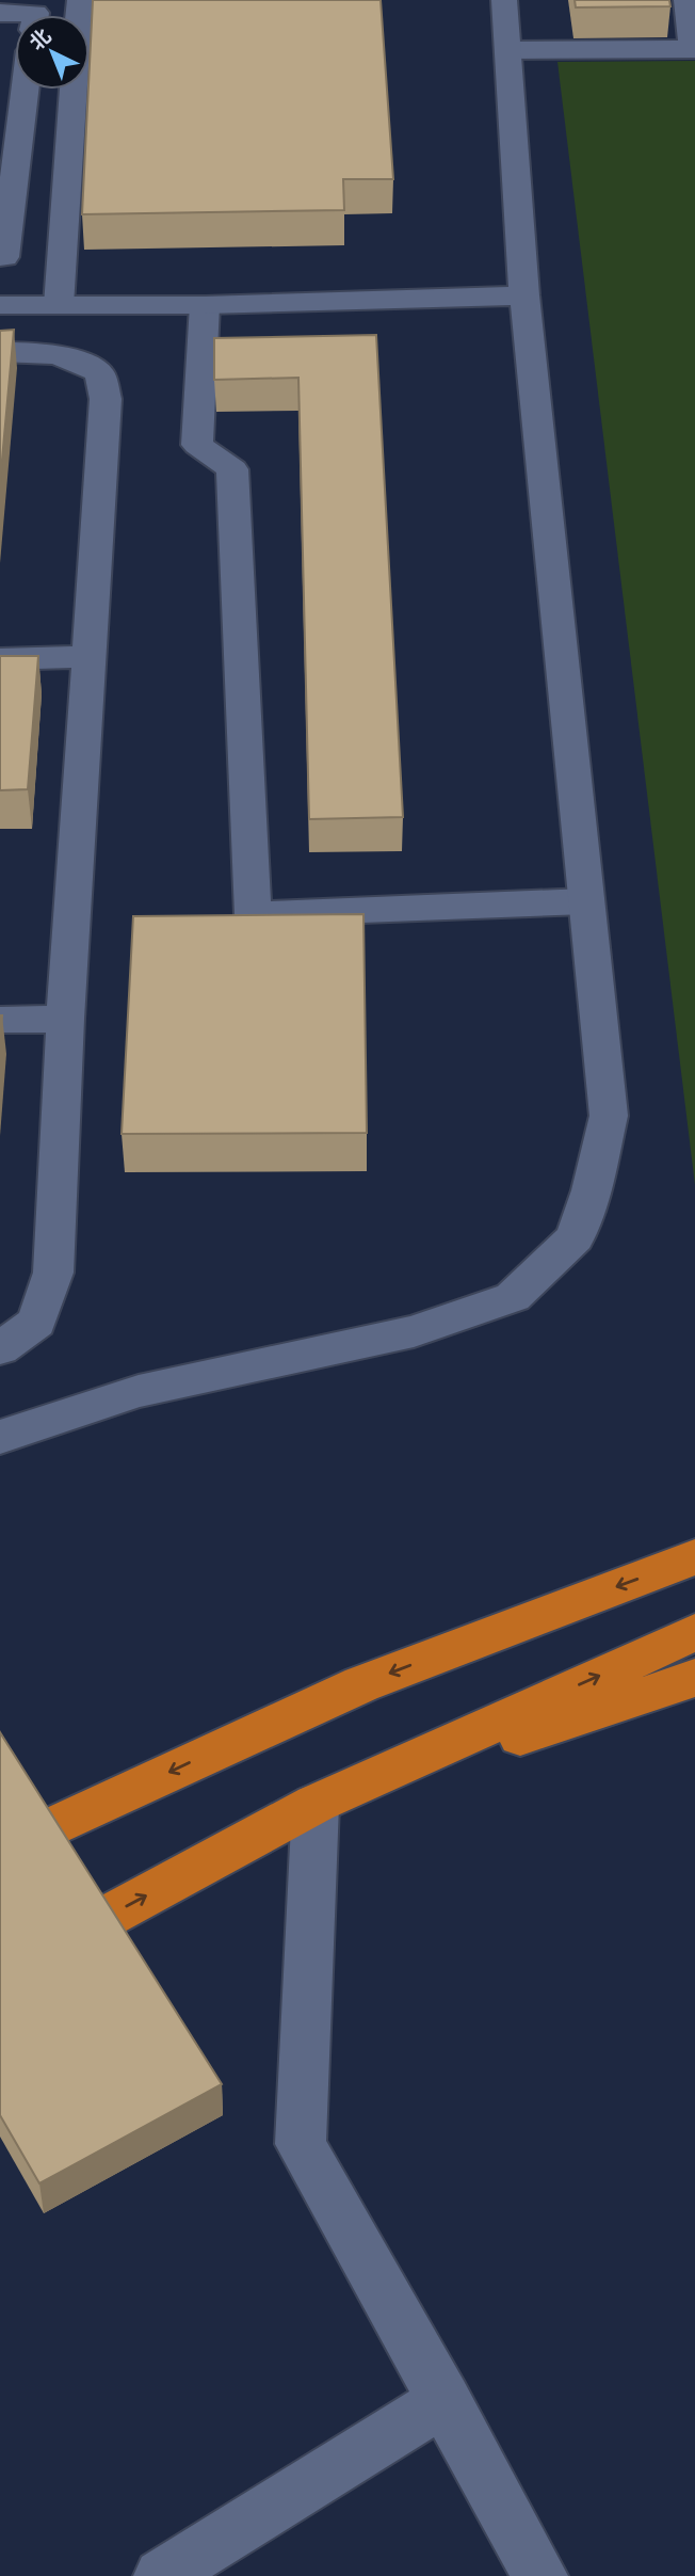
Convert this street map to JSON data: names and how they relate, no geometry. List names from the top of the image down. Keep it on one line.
{"north":"top left"}
